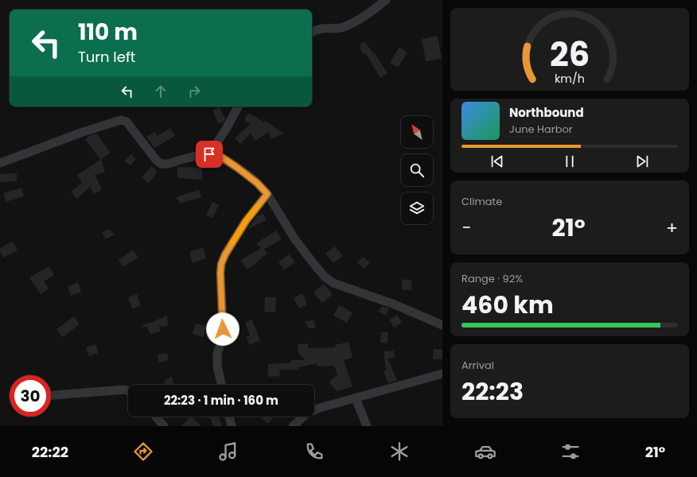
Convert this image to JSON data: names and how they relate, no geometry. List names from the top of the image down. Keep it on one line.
{"north":"top left","page":{"turn":["110 m","Turn left"],"song":["Northbound","June Harbor"],"tile":["Climate",["Range · 92%","460 km"],["Arrival","22:23"]],"heat":["−","21°","+"],"limit":"30","trip":"22:23 · 1 min · 160 m","tabs":["22:22","21°"],"gauge":["26","km/h"]}}
